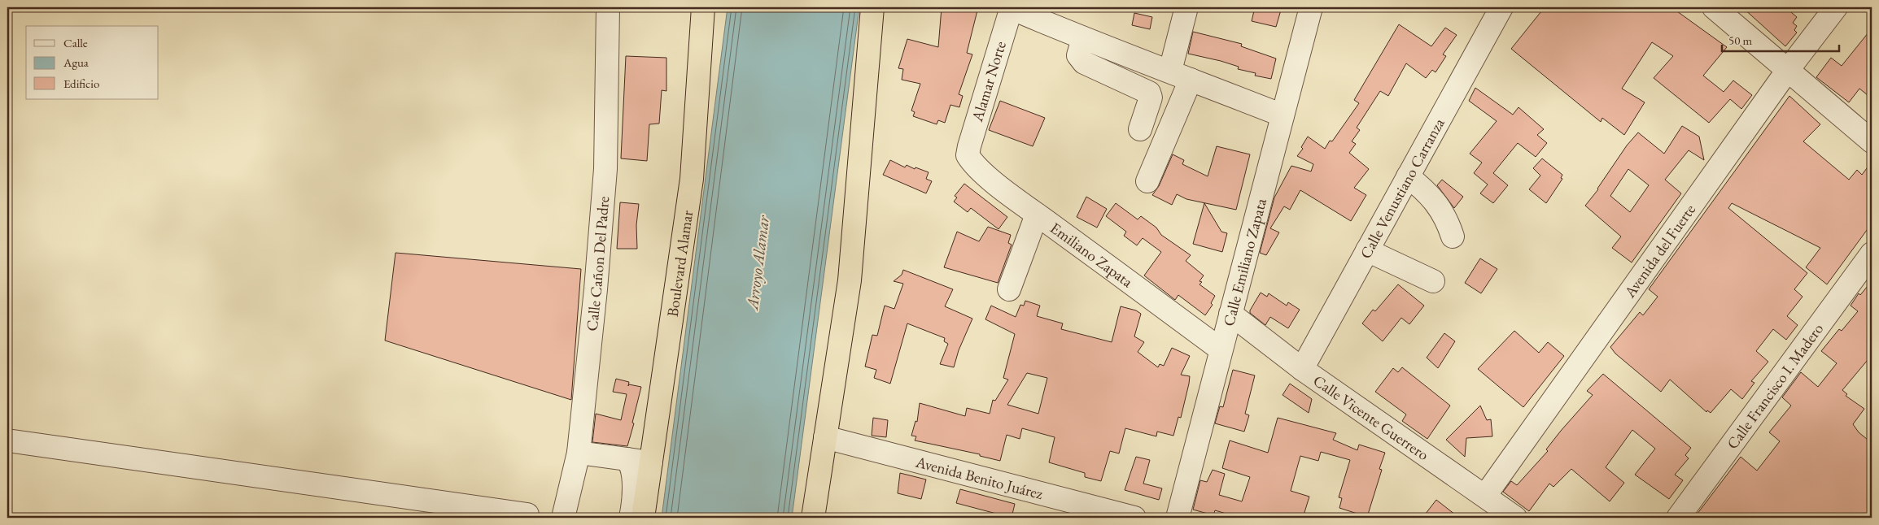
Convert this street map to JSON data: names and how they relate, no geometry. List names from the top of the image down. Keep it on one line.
{"streets":{"highway":["Boulevard Alamar"],"street":["Alamar Norte","Calle Venustiano Carranza","Avenida del Fuerte","Emiliano Zapata","Calle Emiliano Zapata","Calle Cañon Del Padre","Calle Francisco I. Madero","Calle Vicente Guerrero","Avenida Benito Juárez"]},"crossings":[["Alamar Norte","Emiliano Zapata"],["Calle Venustiano Carranza","Calle Vicente Guerrero"],["Avenida del Fuerte","Calle Vicente Guerrero"],["Emiliano Zapata","Calle Emiliano Zapata"],["Calle Emiliano Zapata","Calle Vicente Guerrero"]],"water":["Arroyo Alamar"],"legend":["Calle","Agua","Edificio"],"scale_bar":"50 m"}
